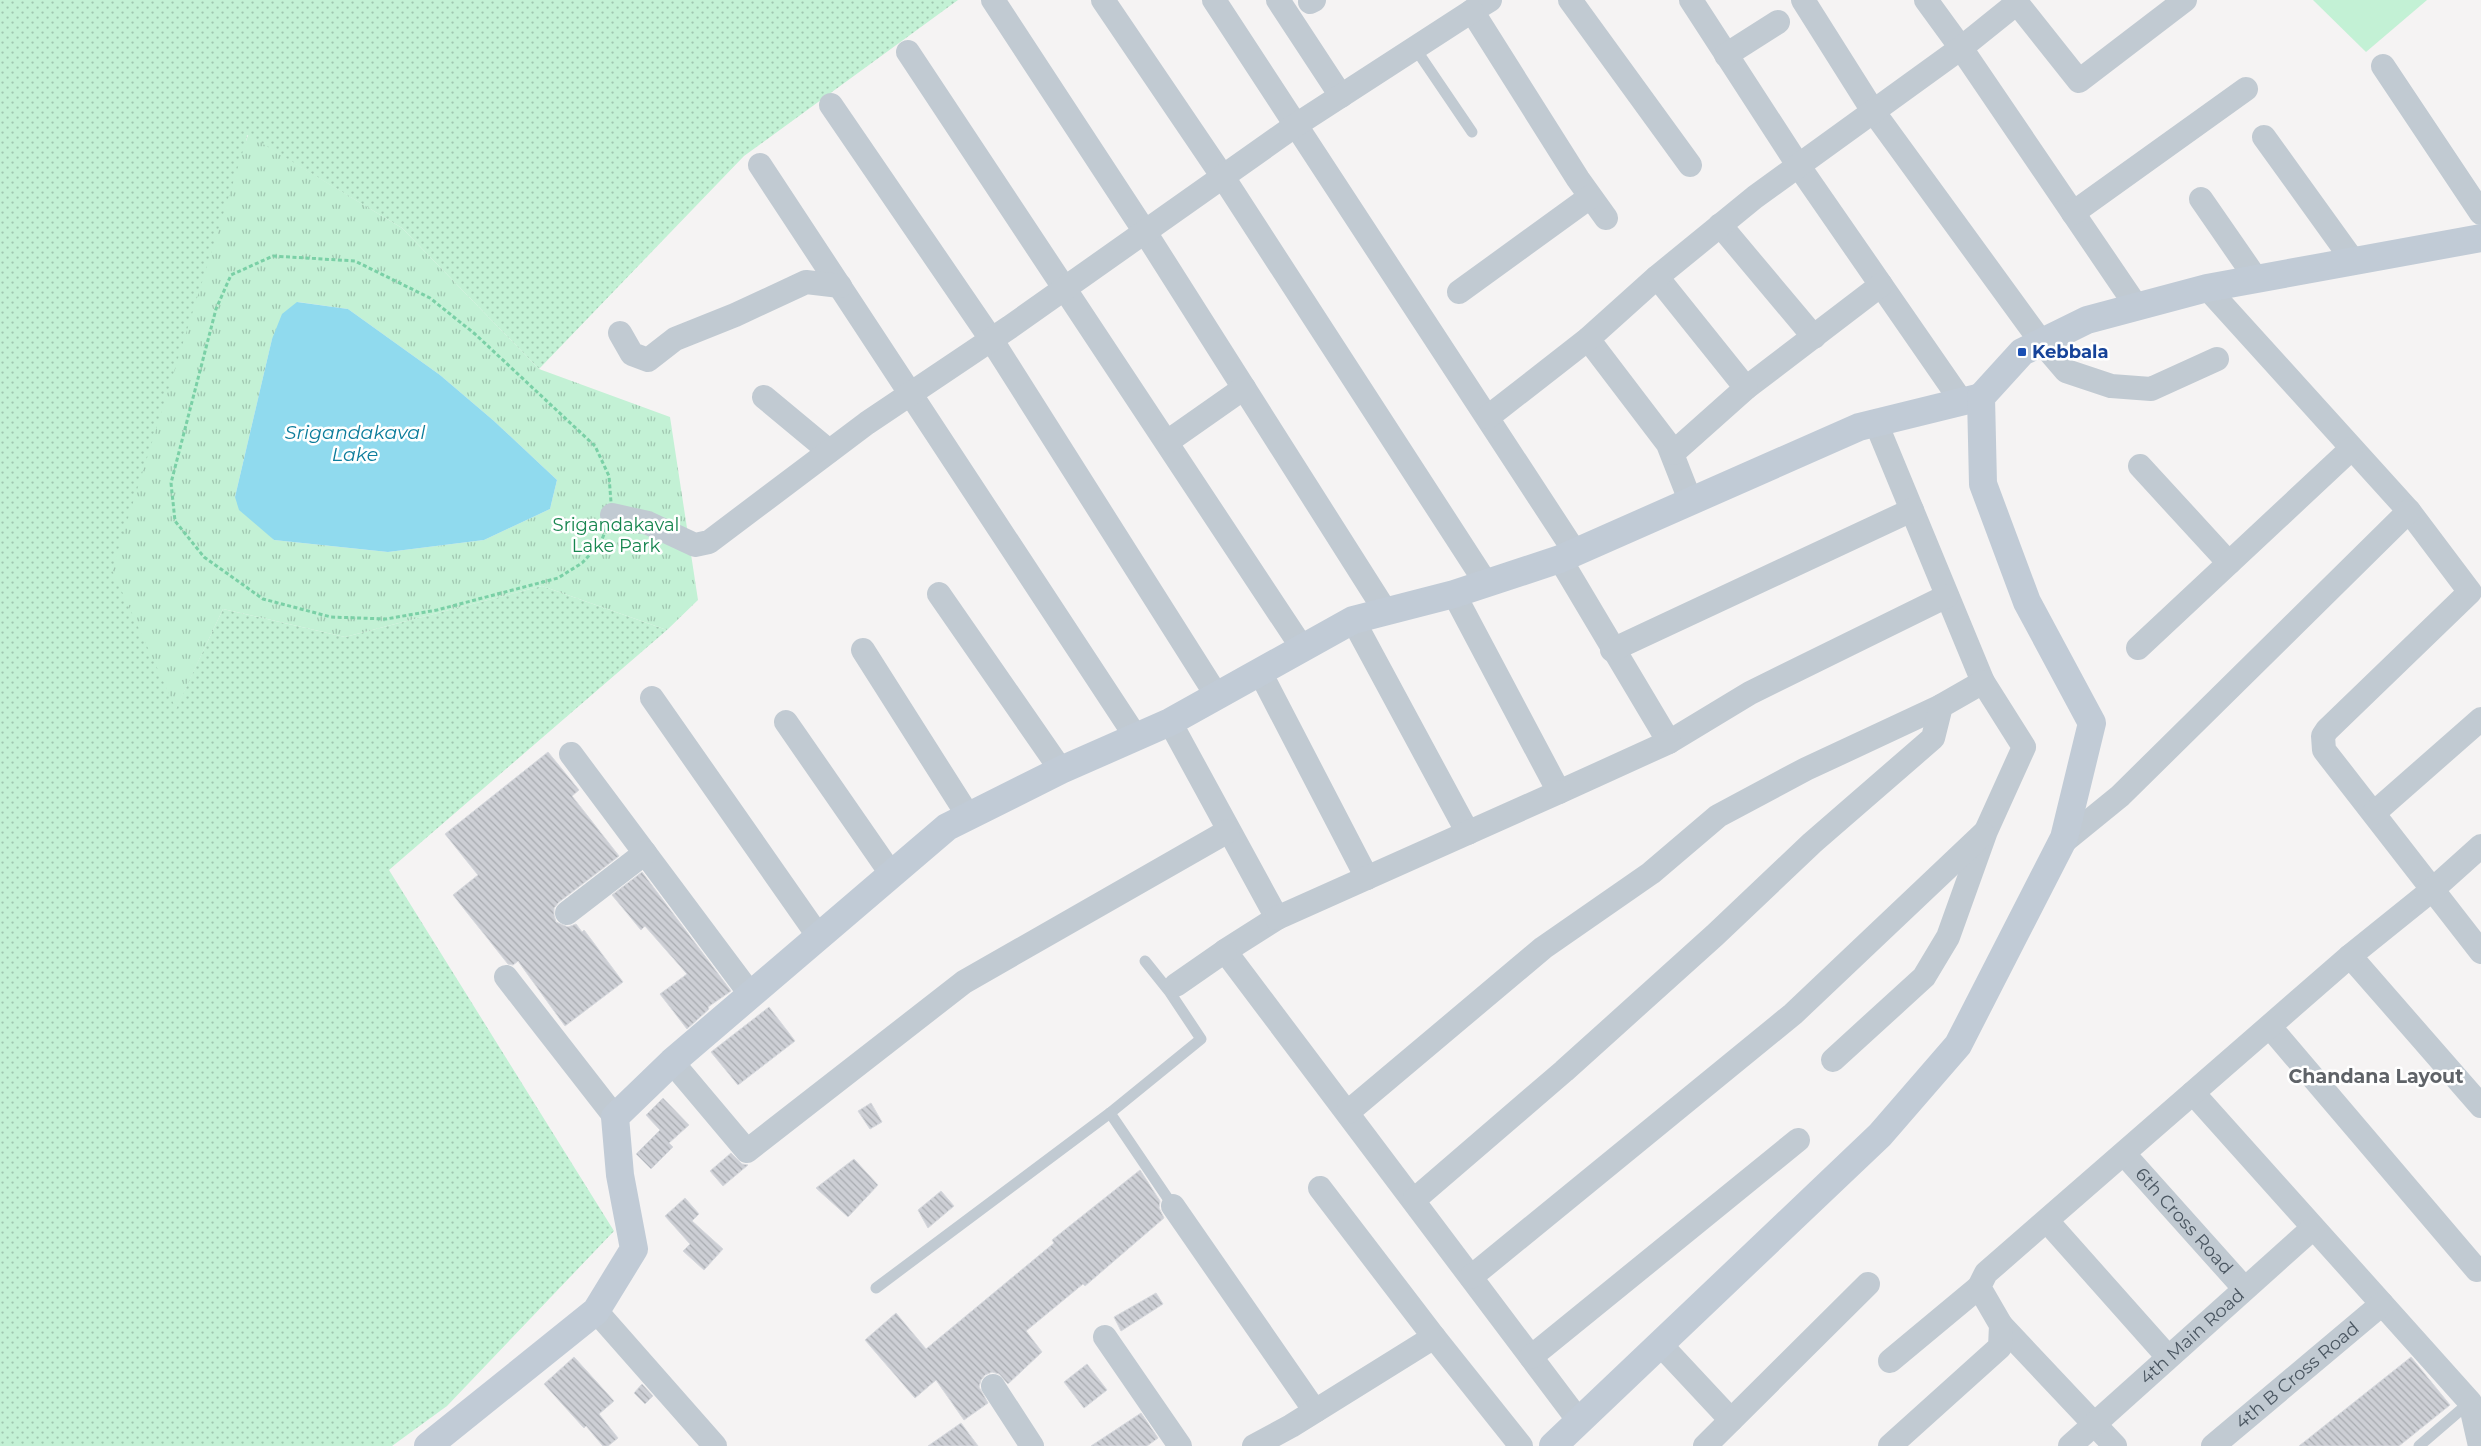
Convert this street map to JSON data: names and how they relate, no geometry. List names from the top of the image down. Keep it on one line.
{"streets":{"street":["6th Cross Road","4th Main Road","4th B Cross Road"]},"crossings":[["6th Cross Road","4th Main Road"]],"districts":["Chandana Layout"],"water":["Srigandakaval Lake"],"parks":["Srigandakaval Lake Park"],"places":{"transit":["Kebbala"]}}
